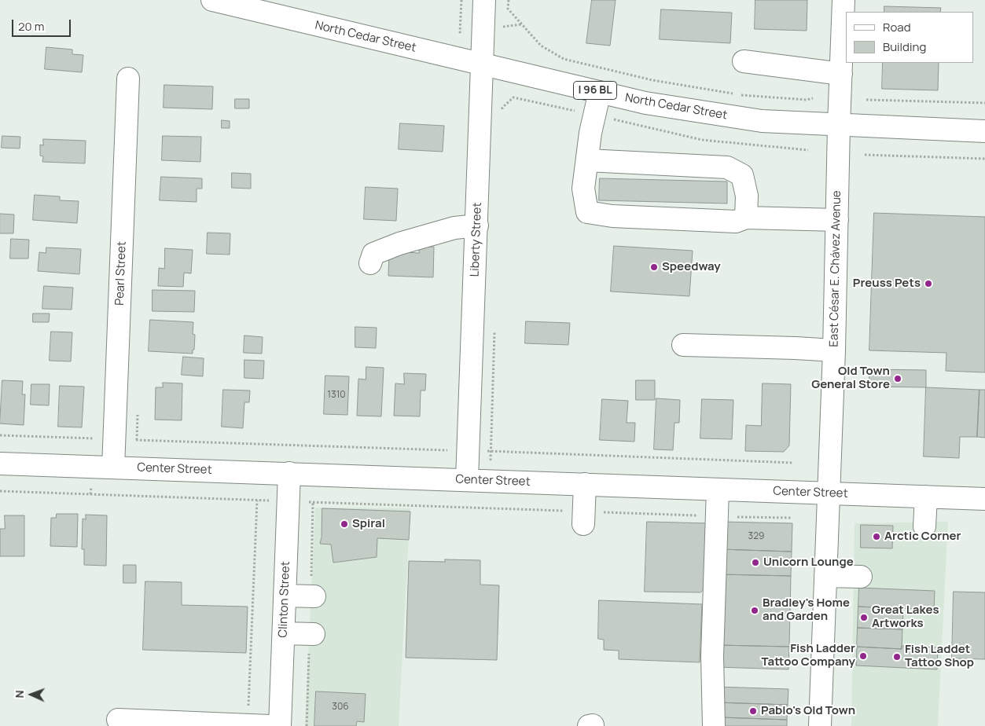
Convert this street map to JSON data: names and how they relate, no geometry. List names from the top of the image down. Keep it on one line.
{"streets":{"street":["North Cedar Street","I 96 BL","Liberty Street","East César E. Chávez Avenue","Pearl Street","Center Street","Clinton Street"]},"crossings":[["North Cedar Street","Liberty Street"],["North Cedar Street","East César E. Chávez Avenue"],["Liberty Street","Center Street"],["East César E. Chávez Avenue","Center Street"],["Pearl Street","Center Street"],["Center Street","Clinton Street"]],"places":["Speedway","Preuss Pets","Old Town General Store","Spiral","Arctic Corner","Unicorn Lounge","Bradley's Home and Garden","Great Lakes Artworks","Fish Ladder Tattoo Company","Fish Laddet Tattoo Shop","Pablo's Old Town"],"house_numbers":["1310","329","306"],"legend":["Road","Building"],"scale_bar":"20 m","north":"left"}
